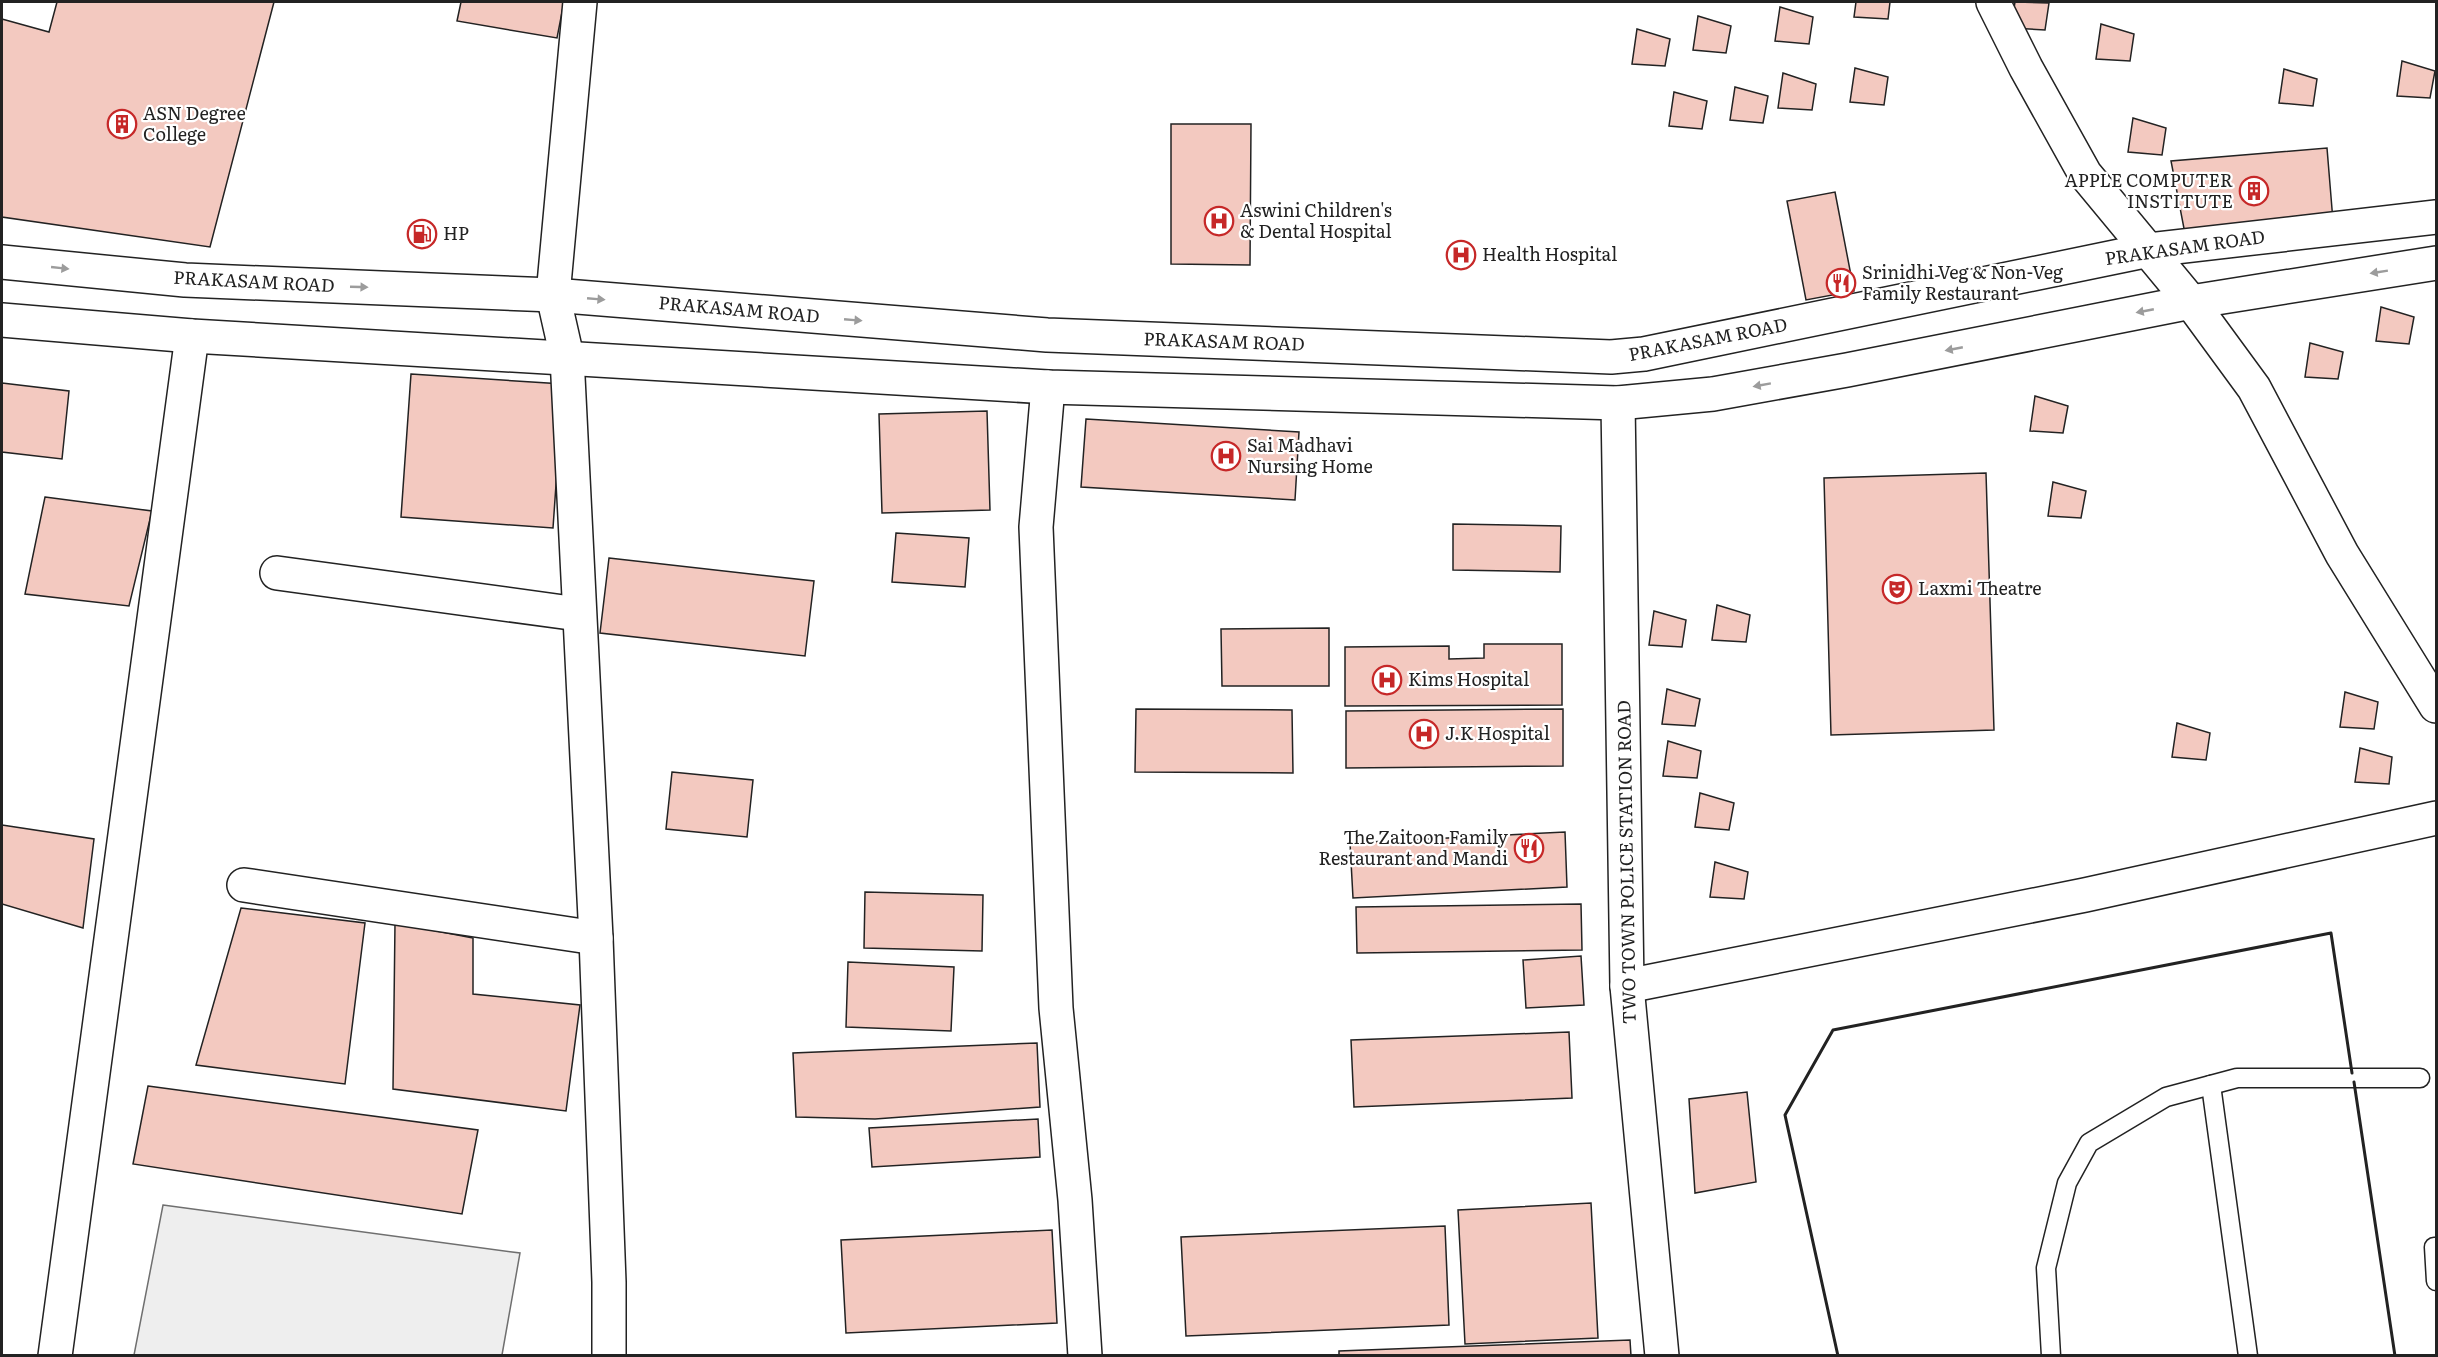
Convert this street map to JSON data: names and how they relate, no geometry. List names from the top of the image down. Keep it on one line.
{"streets":{"street":["PRAKASAM ROAD","TWO TOWN POLICE STATION ROAD"]},"places":{"building":["ASN Degree College","APPLE COMPUTER INSTITUTE"],"hospital":["Aswini Children's & Dental Hospital","Health Hospital","Sai Madhavi Nursing Home","Kims Hospital","J.K Hospital"],"fuel station":["HP"],"restaurant":["Srinidhi Veg & Non-Veg Family Restaurant","The Zaitoon Family Restaurant and Mandi"],"theatre":["Laxmi Theatre"]}}
